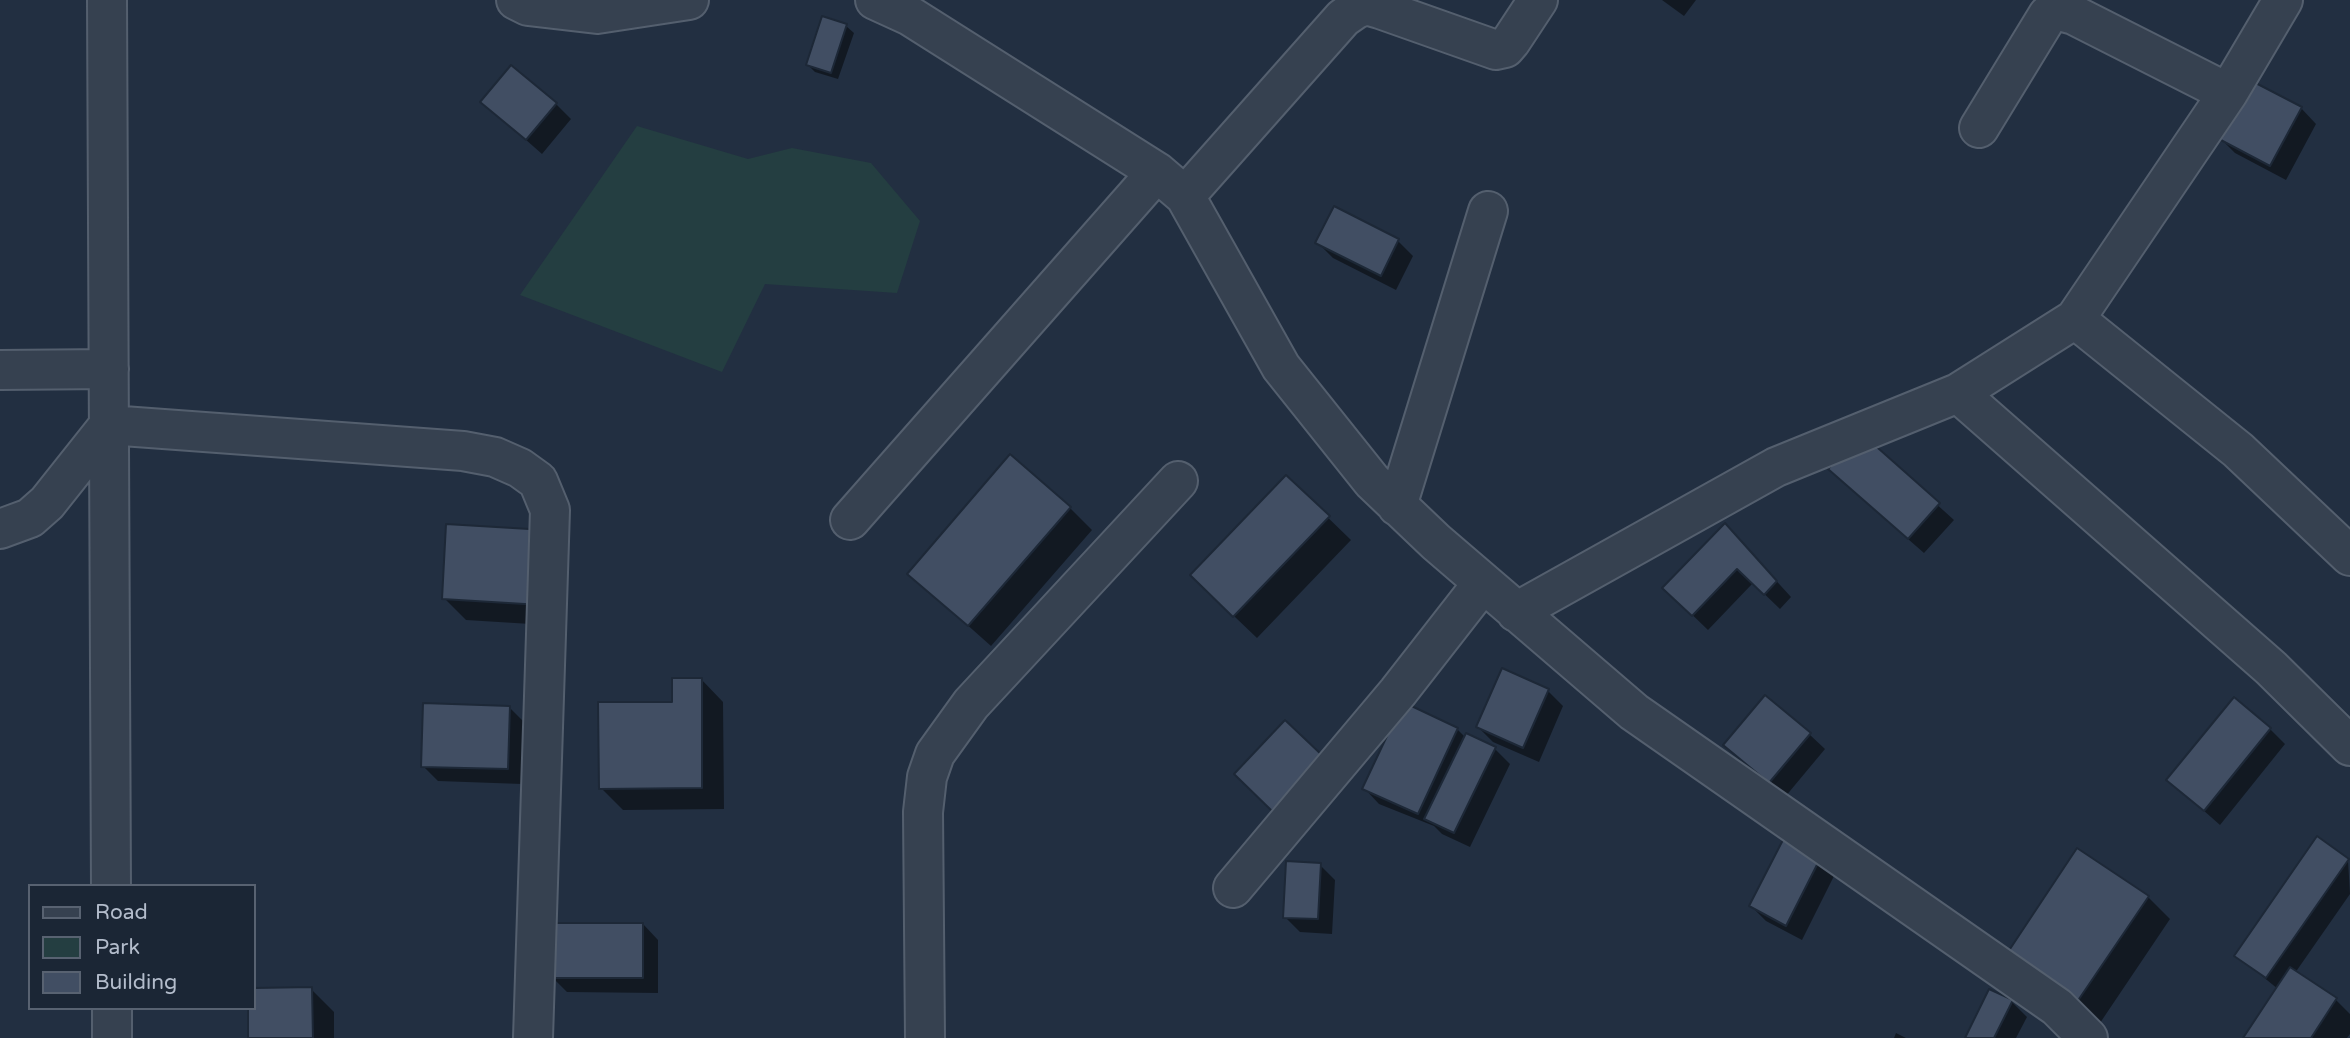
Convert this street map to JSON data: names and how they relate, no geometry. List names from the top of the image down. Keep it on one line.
{"legend":["Road","Park","Building"]}
